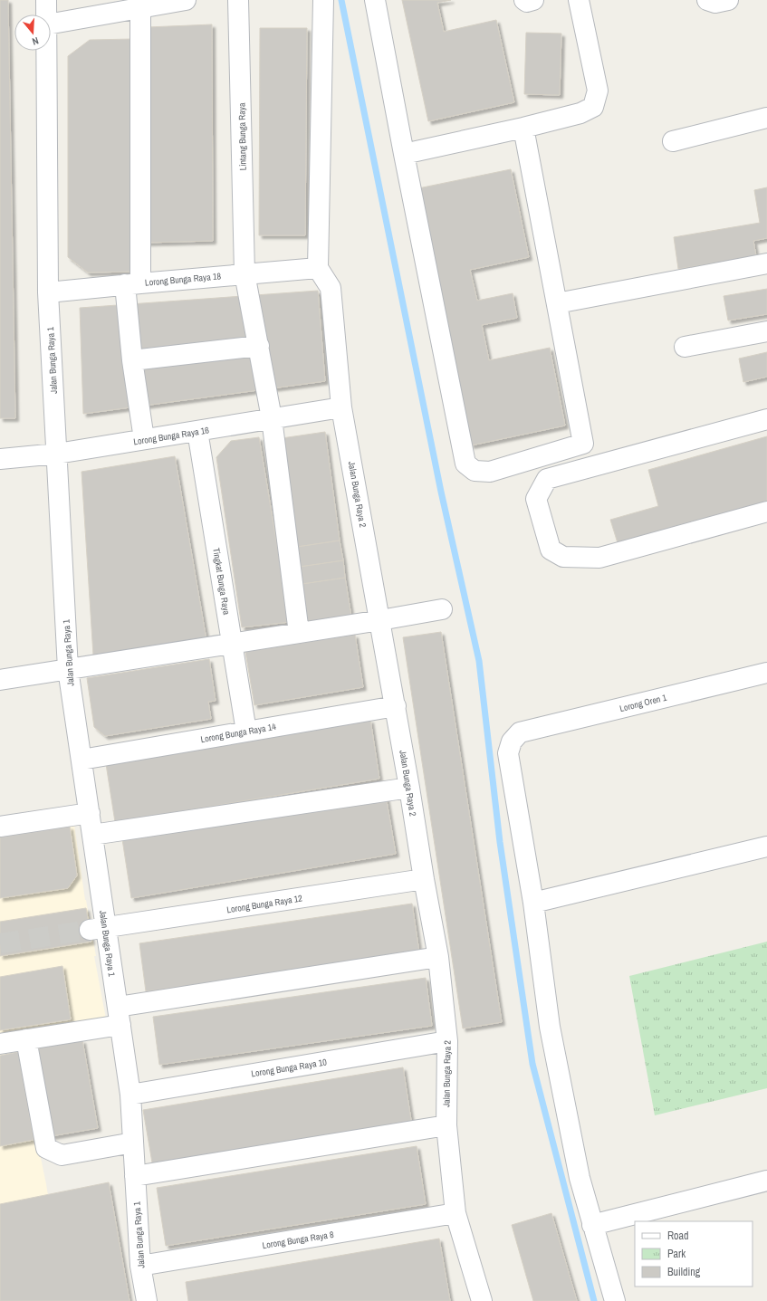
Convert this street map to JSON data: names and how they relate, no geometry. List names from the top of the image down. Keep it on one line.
{"streets":{"street":["Lintang Bunga Raya","Lorong Bunga Raya 18","Jalan Bunga Raya 1","Lorong Bunga Raya 16","Jalan Bunga Raya 2","Tingkat Bunga Raya","Lorong Oren 1","Lorong Bunga Raya 14","Lorong Bunga Raya 12","Lorong Bunga Raya 10","Lorong Bunga Raya 8"]},"crossings":[["Lintang Bunga Raya","Lorong Bunga Raya 18"],["Lintang Bunga Raya","Lorong Bunga Raya 16"],["Lorong Bunga Raya 18","Jalan Bunga Raya 1"],["Lorong Bunga Raya 18","Jalan Bunga Raya 2"],["Jalan Bunga Raya 1","Lorong Bunga Raya 16"],["Jalan Bunga Raya 1","Lorong Bunga Raya 14"],["Jalan Bunga Raya 1","Lorong Bunga Raya 12"],["Jalan Bunga Raya 1","Lorong Bunga Raya 10"],["Jalan Bunga Raya 1","Lorong Bunga Raya 8"],["Lorong Bunga Raya 16","Jalan Bunga Raya 2"],["Lorong Bunga Raya 16","Tingkat Bunga Raya"],["Jalan Bunga Raya 2","Lorong Bunga Raya 14"],["Jalan Bunga Raya 2","Lorong Bunga Raya 12"],["Jalan Bunga Raya 2","Lorong Bunga Raya 10"],["Jalan Bunga Raya 2","Lorong Bunga Raya 8"],["Tingkat Bunga Raya","Lorong Bunga Raya 14"]],"legend":["Road","Park","Building"],"north":"bottom"}
